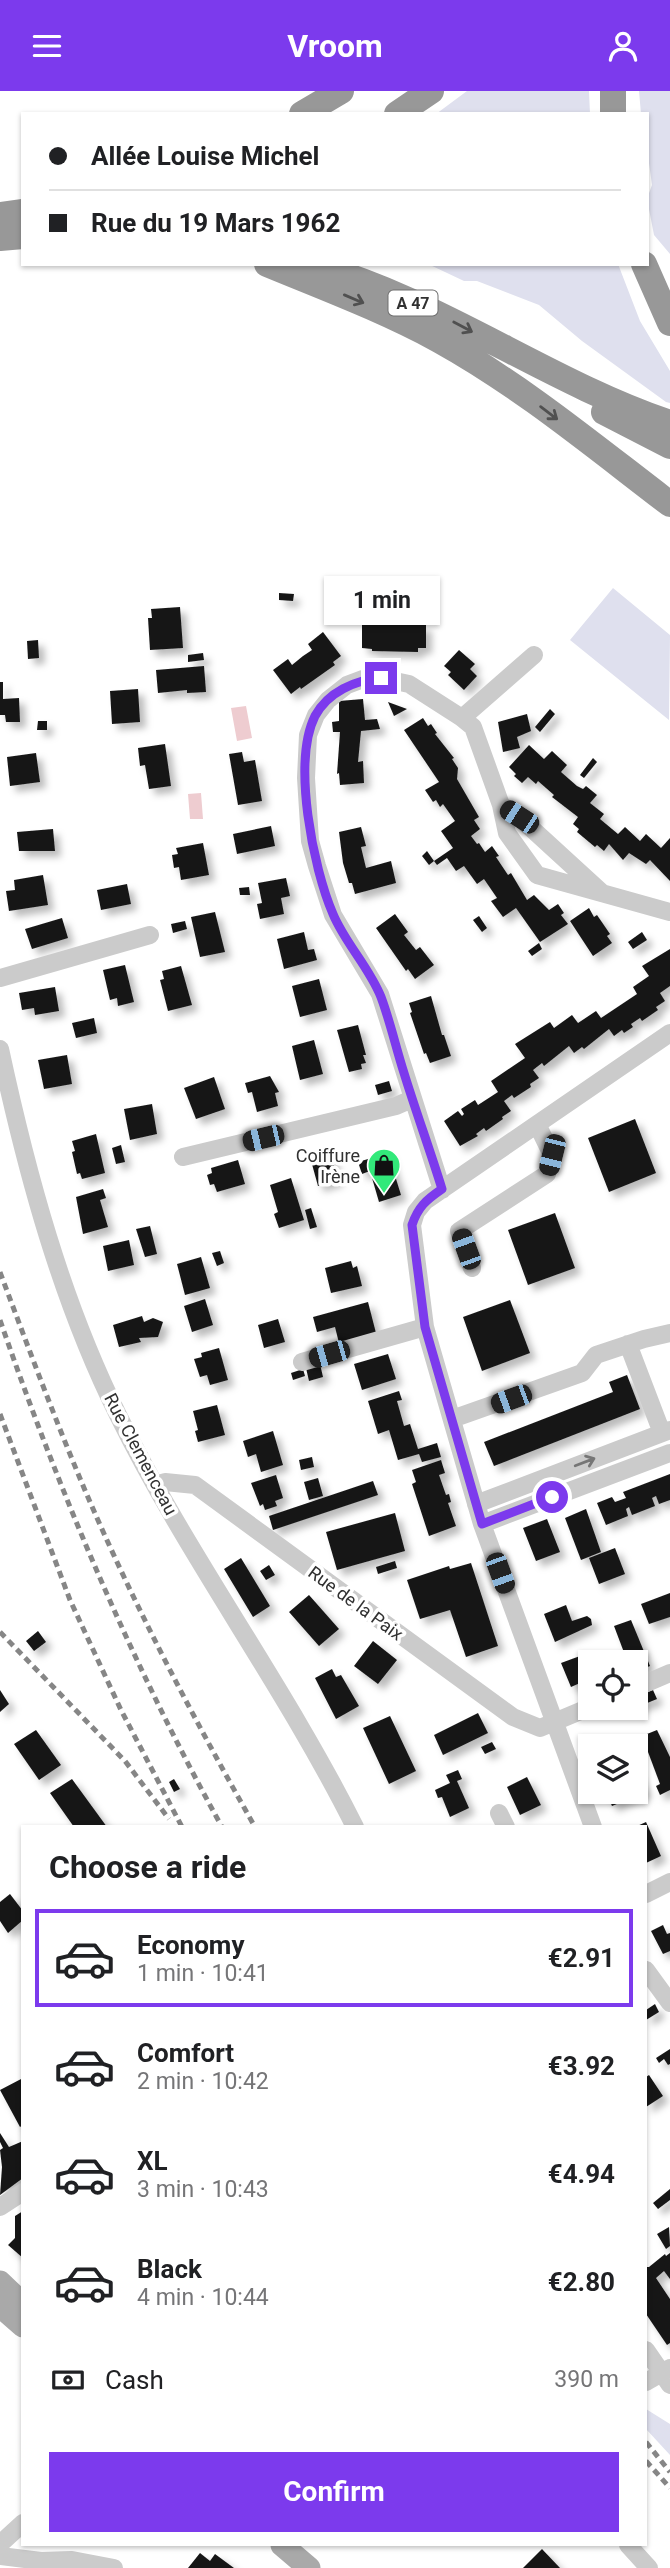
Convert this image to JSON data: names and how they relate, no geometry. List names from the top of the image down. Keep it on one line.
{"streets":{"highway":["A 47"],"street":["Rue Clemenceau","Rue de la Paix"]},"crossings":[["Rue Clemenceau","Rue de la Paix"]],"places":{"shop":["Coiffure Irène"]},"page":{"header":"Vroom","banner":["Allée Louise Michel","Rue du 19 Mars 1962"],"bubble":"1 min","heading":"Choose a ride","list":[{"name":"Economy","note":"1 min · 10:41","value":"€2.91"},{"name":"Comfort","note":"2 min · 10:42","value":"€3.92"},{"name":"XL","note":"3 min · 10:43","value":"€4.94"},{"name":"Black","note":"4 min · 10:44","value":"€2.80"}],"pay":["Cash","390 m"],"buttons":"Confirm"}}
